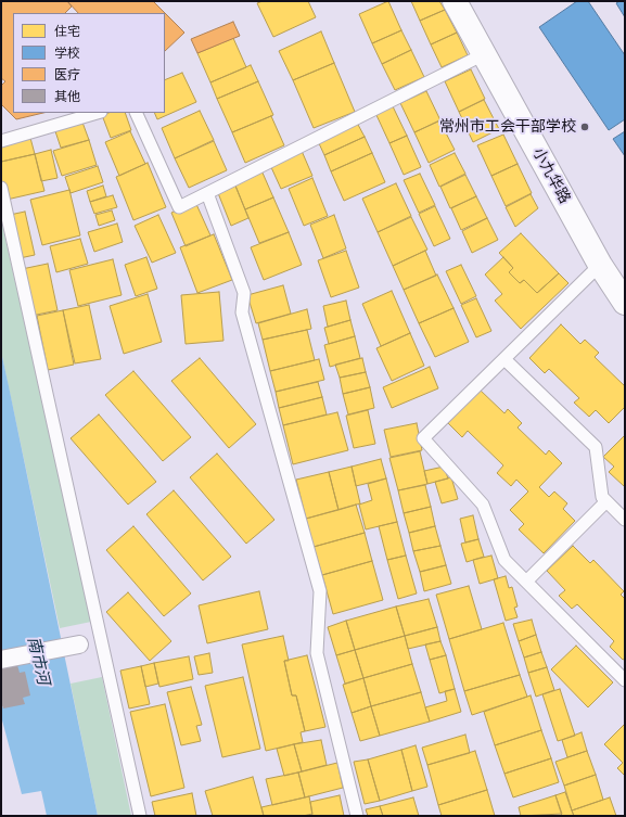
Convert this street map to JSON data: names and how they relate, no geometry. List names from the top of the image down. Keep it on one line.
{"streets":{"street":["小九华路"]},"water":["南市河"],"places":["常州市工会干部学校"],"legend":["住宅","学校","医疗","其他"]}
